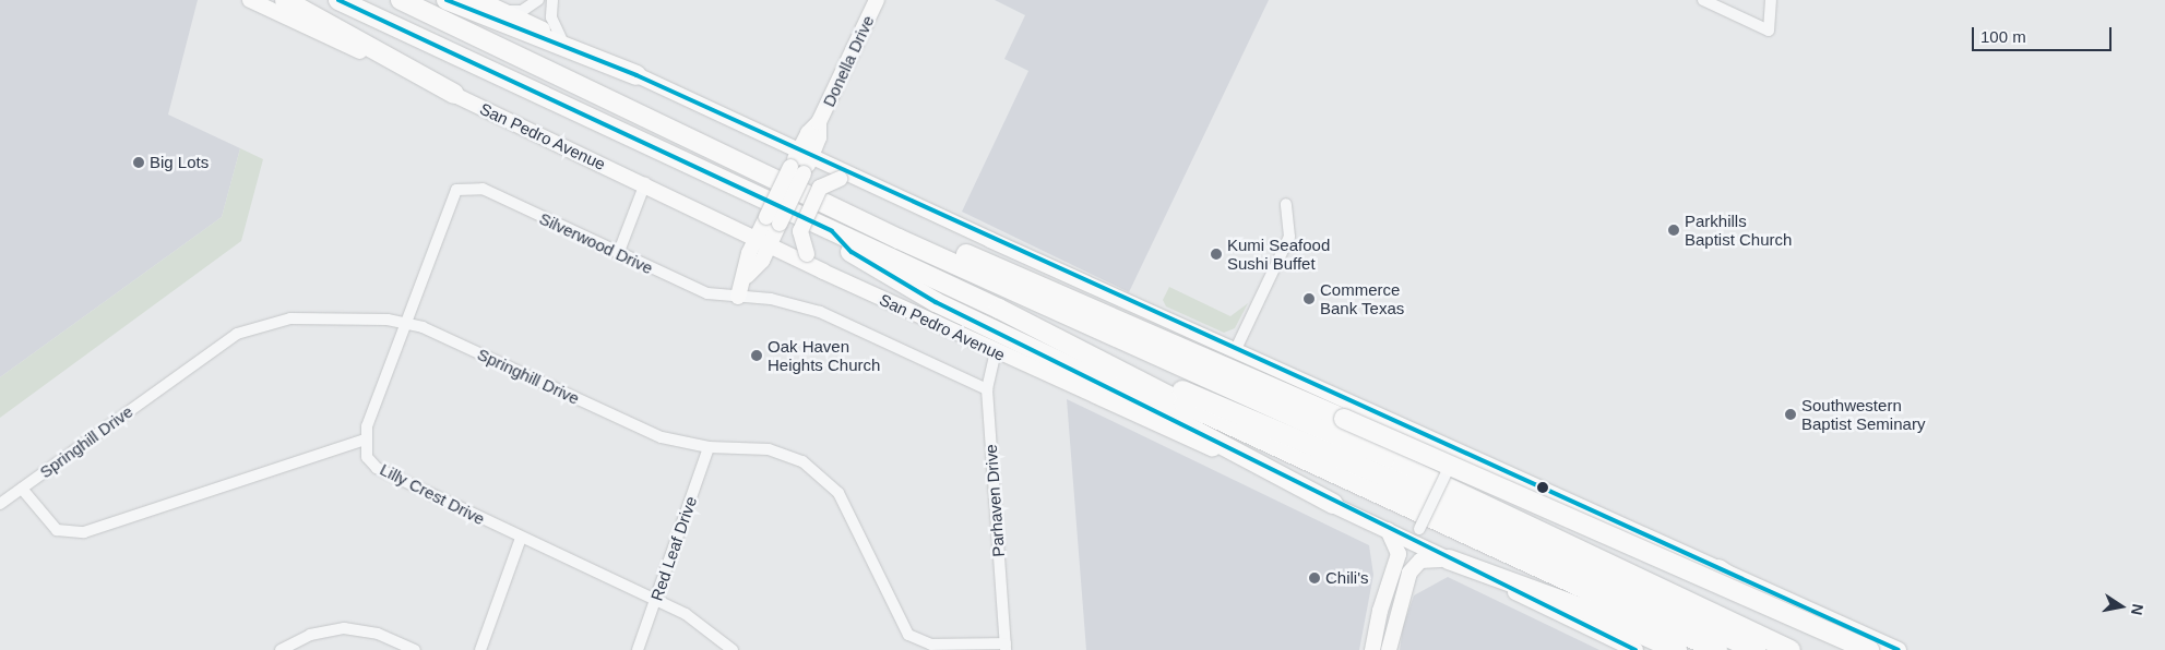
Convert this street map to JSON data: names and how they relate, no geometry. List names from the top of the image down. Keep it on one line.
{"streets":{"main road":["Donella Drive","San Pedro Avenue"],"street":["Silverwood Drive","Springhill Drive","Lilly Crest Drive","Parhaven Drive","Red Leaf Drive"]},"crossings":[["Donella Drive","San Pedro Avenue"],["Donella Drive","Silverwood Drive"],["San Pedro Avenue","Parhaven Drive"],["Silverwood Drive","Springhill Drive"],["Silverwood Drive","Lilly Crest Drive"],["Silverwood Drive","Parhaven Drive"],["Springhill Drive","Parhaven Drive"],["Springhill Drive","Red Leaf Drive"],["Lilly Crest Drive","Red Leaf Drive"]],"places":["Big Lots","Parkhills Baptist Church","Kumi Seafood Sushi Buffet","Commerce Bank Texas","Oak Haven Heights Church","Southwestern Baptist Seminary","Chili's"],"scale_bar":"100 m","north":"right"}
